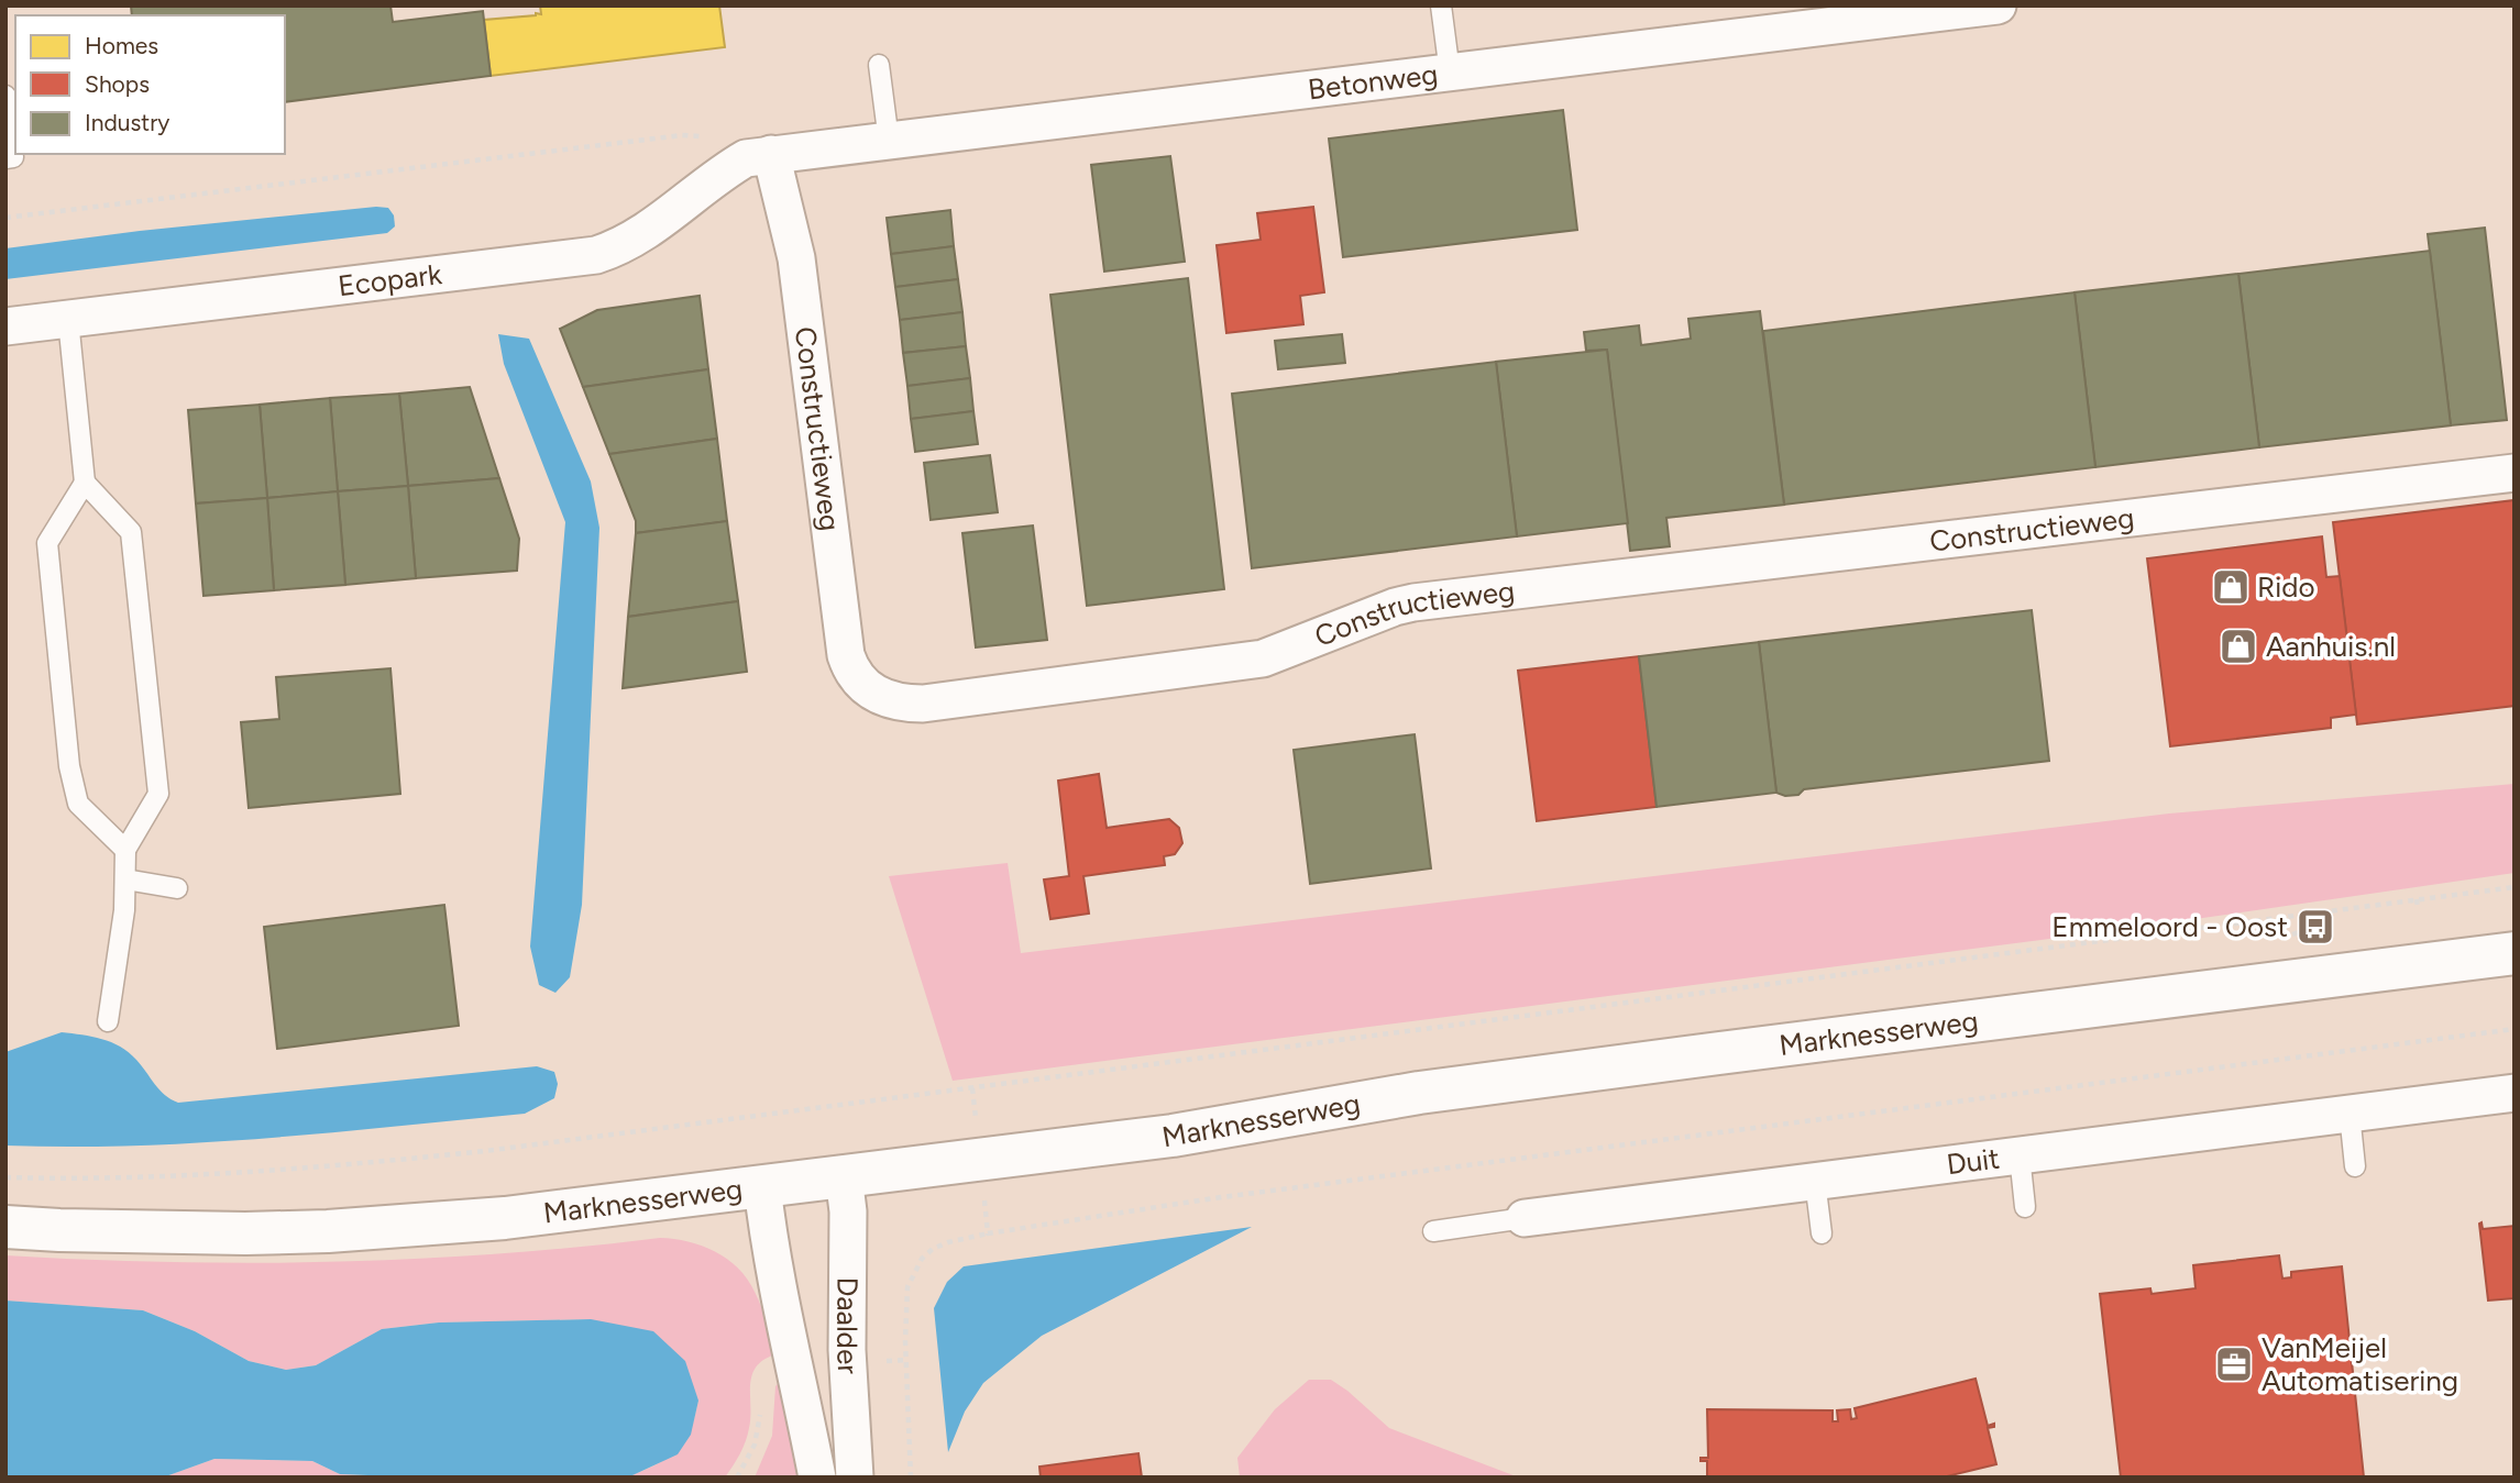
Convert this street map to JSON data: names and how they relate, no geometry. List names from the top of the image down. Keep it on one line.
{"streets":{"main road":["Marknesserweg"],"street":["Betonweg","Ecopark","Constructieweg","Duit","Daalder"]},"crossings":[["Betonweg","Ecopark"],["Betonweg","Constructieweg"],["Ecopark","Constructieweg"],["Marknesserweg","Daalder"]],"places":{"shop":["Rido","Aanhuis.nl"],"bus stop":["Emmeloord - Oost"],"office":["VanMeijel Automatisering"]},"legend":["Homes","Shops","Industry"]}
